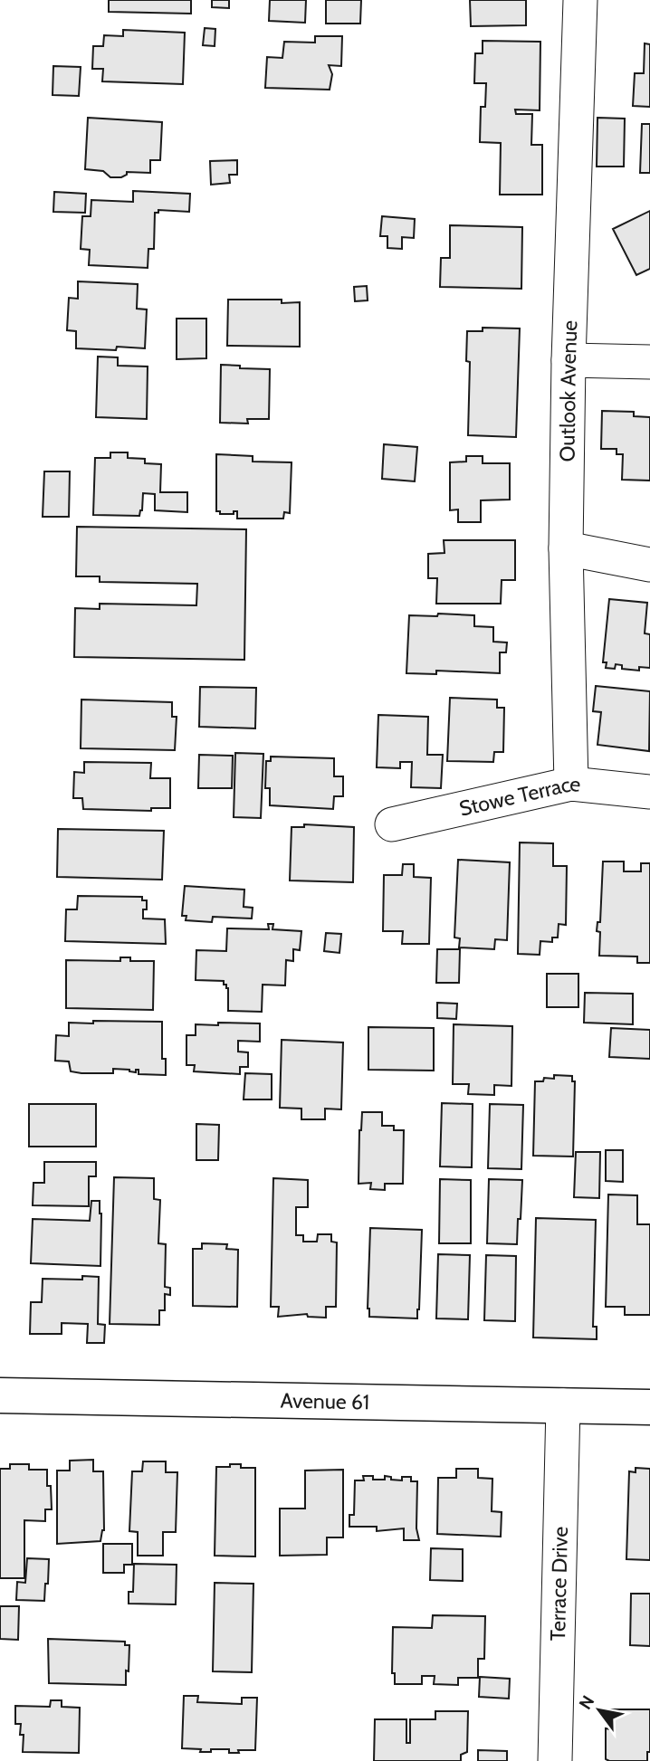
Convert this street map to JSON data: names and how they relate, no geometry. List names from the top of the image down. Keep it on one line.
{"streets":{"street":["Outlook Avenue","Stowe Terrace","Avenue 61","Terrace Drive"]},"crossings":[["Outlook Avenue","Stowe Terrace"],["Avenue 61","Terrace Drive"]],"north":"top left"}
